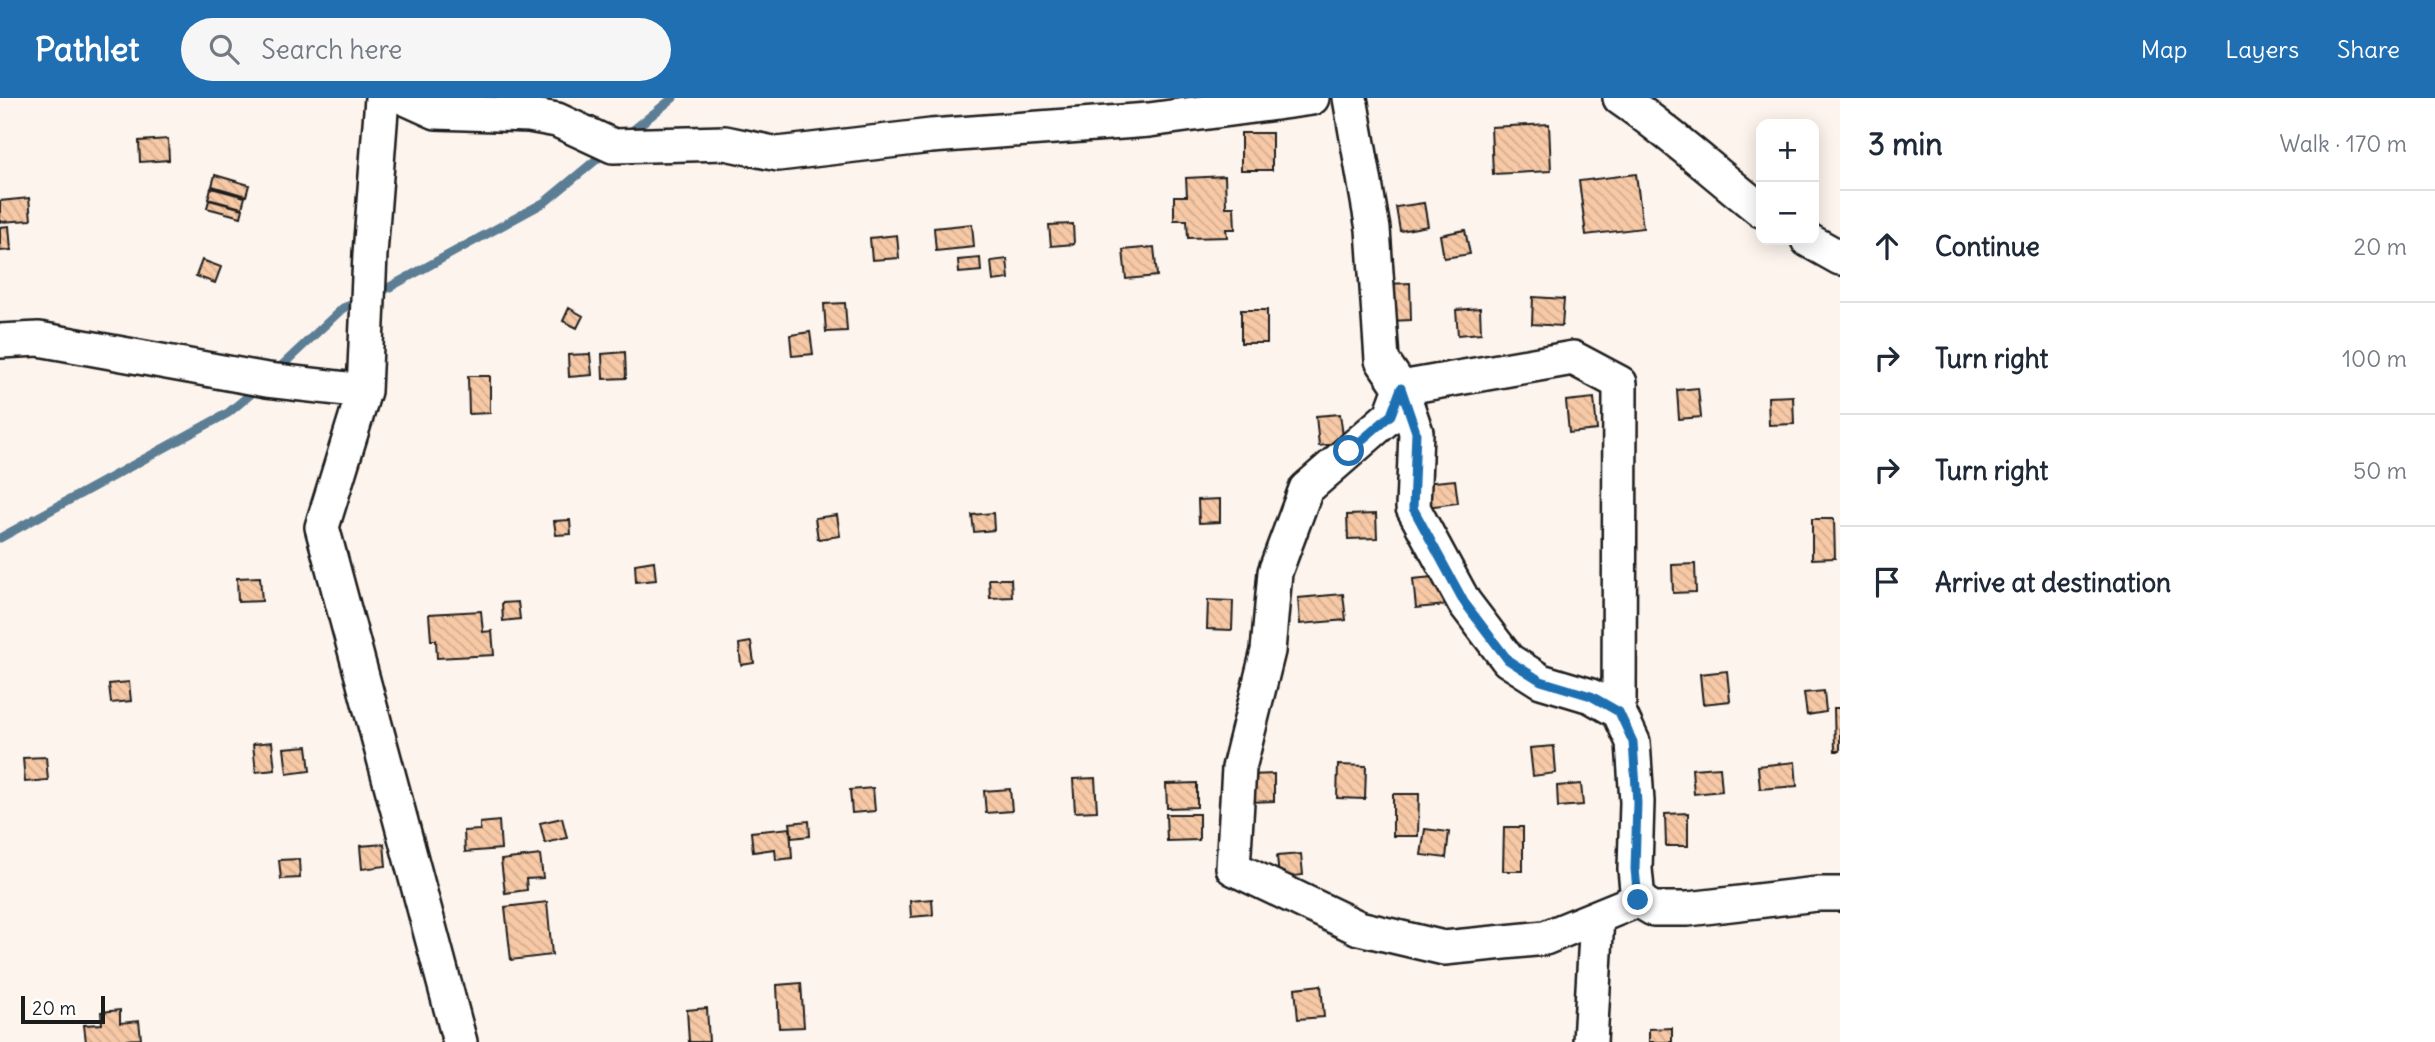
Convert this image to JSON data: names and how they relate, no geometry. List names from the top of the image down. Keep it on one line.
{"scale_bar":"20 m","page":{"header":"Pathlet","search":"Search here","nav":["Map","Layers","Share"],"heading":["3 min","Walk · 170 m"],"map_buttons":["+","−"],"list":[["Continue","20 m"],["Turn right","100 m"],["Turn right","50 m"],"Arrive at destination"],"scale":"20 m"}}
